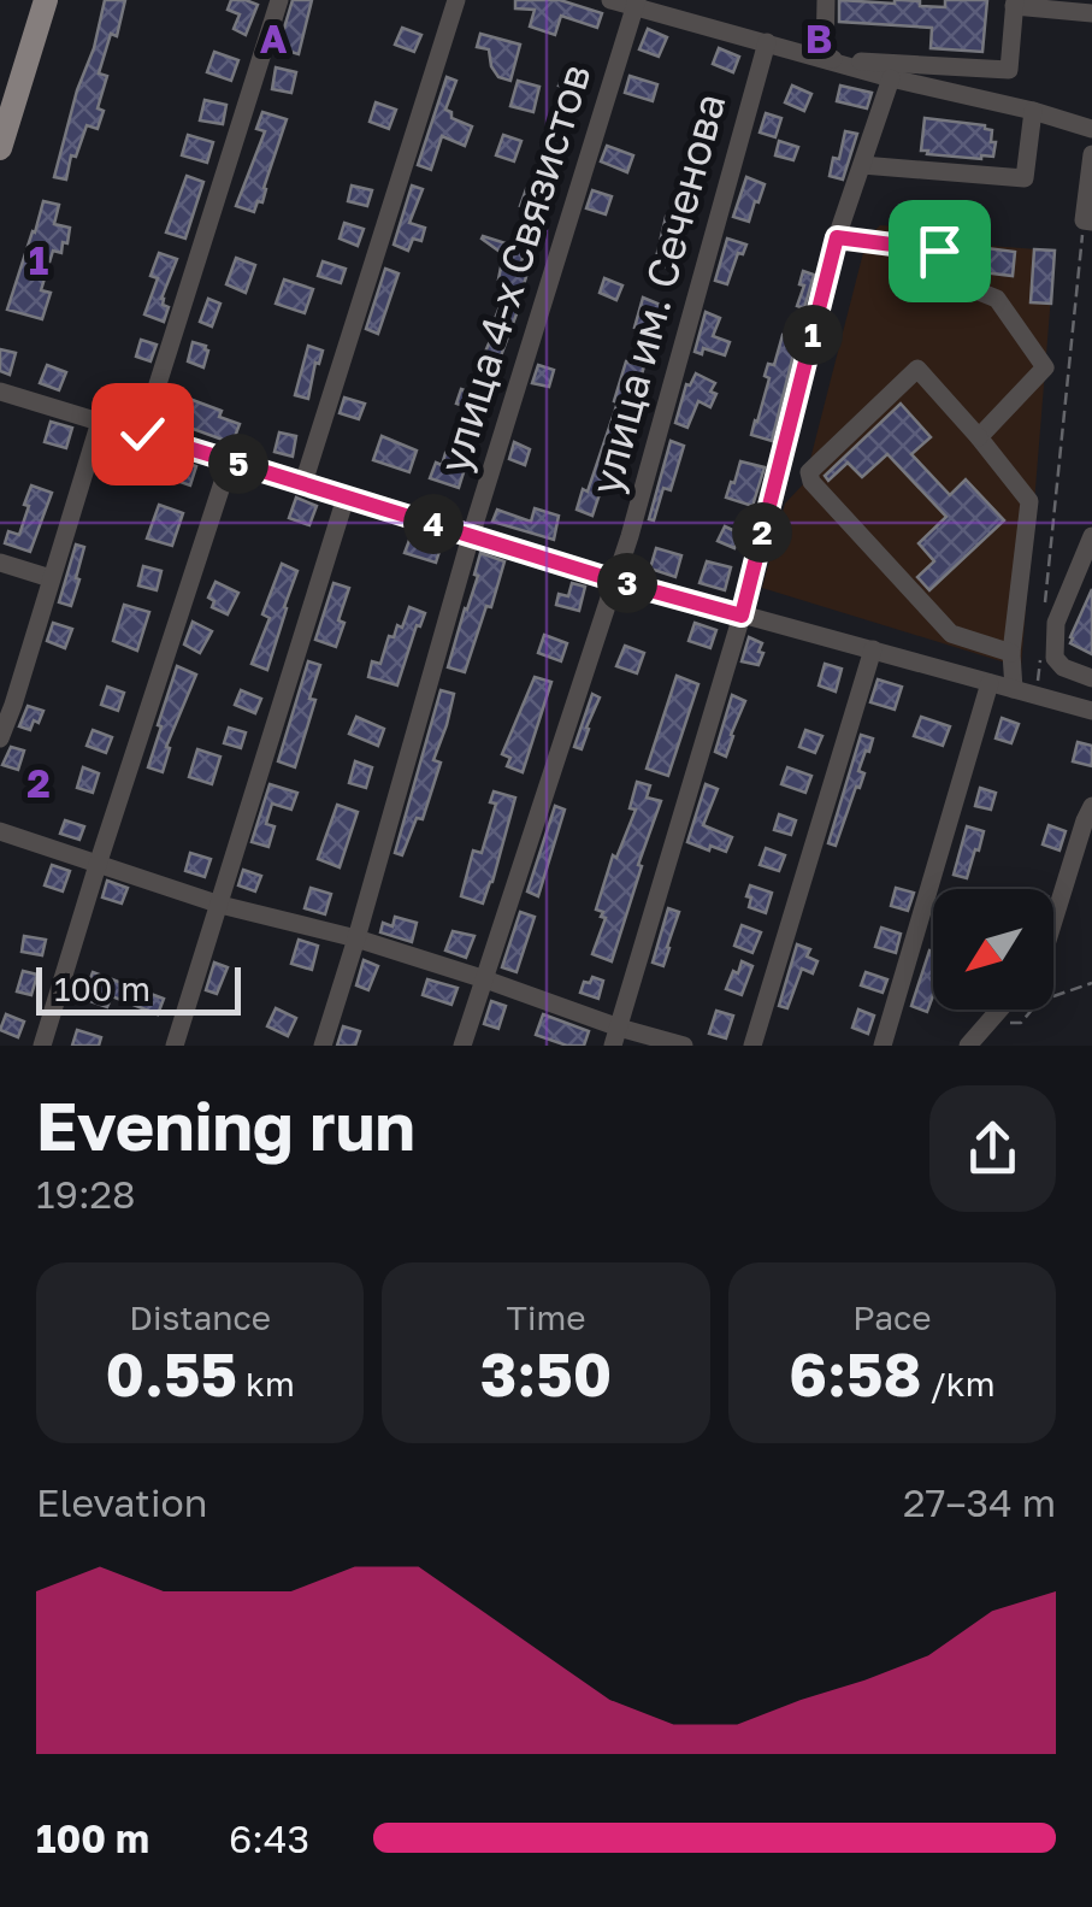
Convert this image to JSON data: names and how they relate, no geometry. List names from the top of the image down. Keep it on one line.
{"streets":{"street":["улица 4-х Связистов","улица им. Сеченова"]},"scale_bar":"100 m","north":"bottom left","page":{"pins":["1","5","4","2","3"],"scale":"100 m","heading":["Evening run","19:28"],"stats":[["Distance","0.55 km"],["Time","3:50"],["Pace","6:58 /km"]],"chart":["Elevation","27–34 m"],"list":[{"name":"100 m","note":"6:43"}]},"grid":{"columns":["A","B"],"rows":["1","2"]}}
